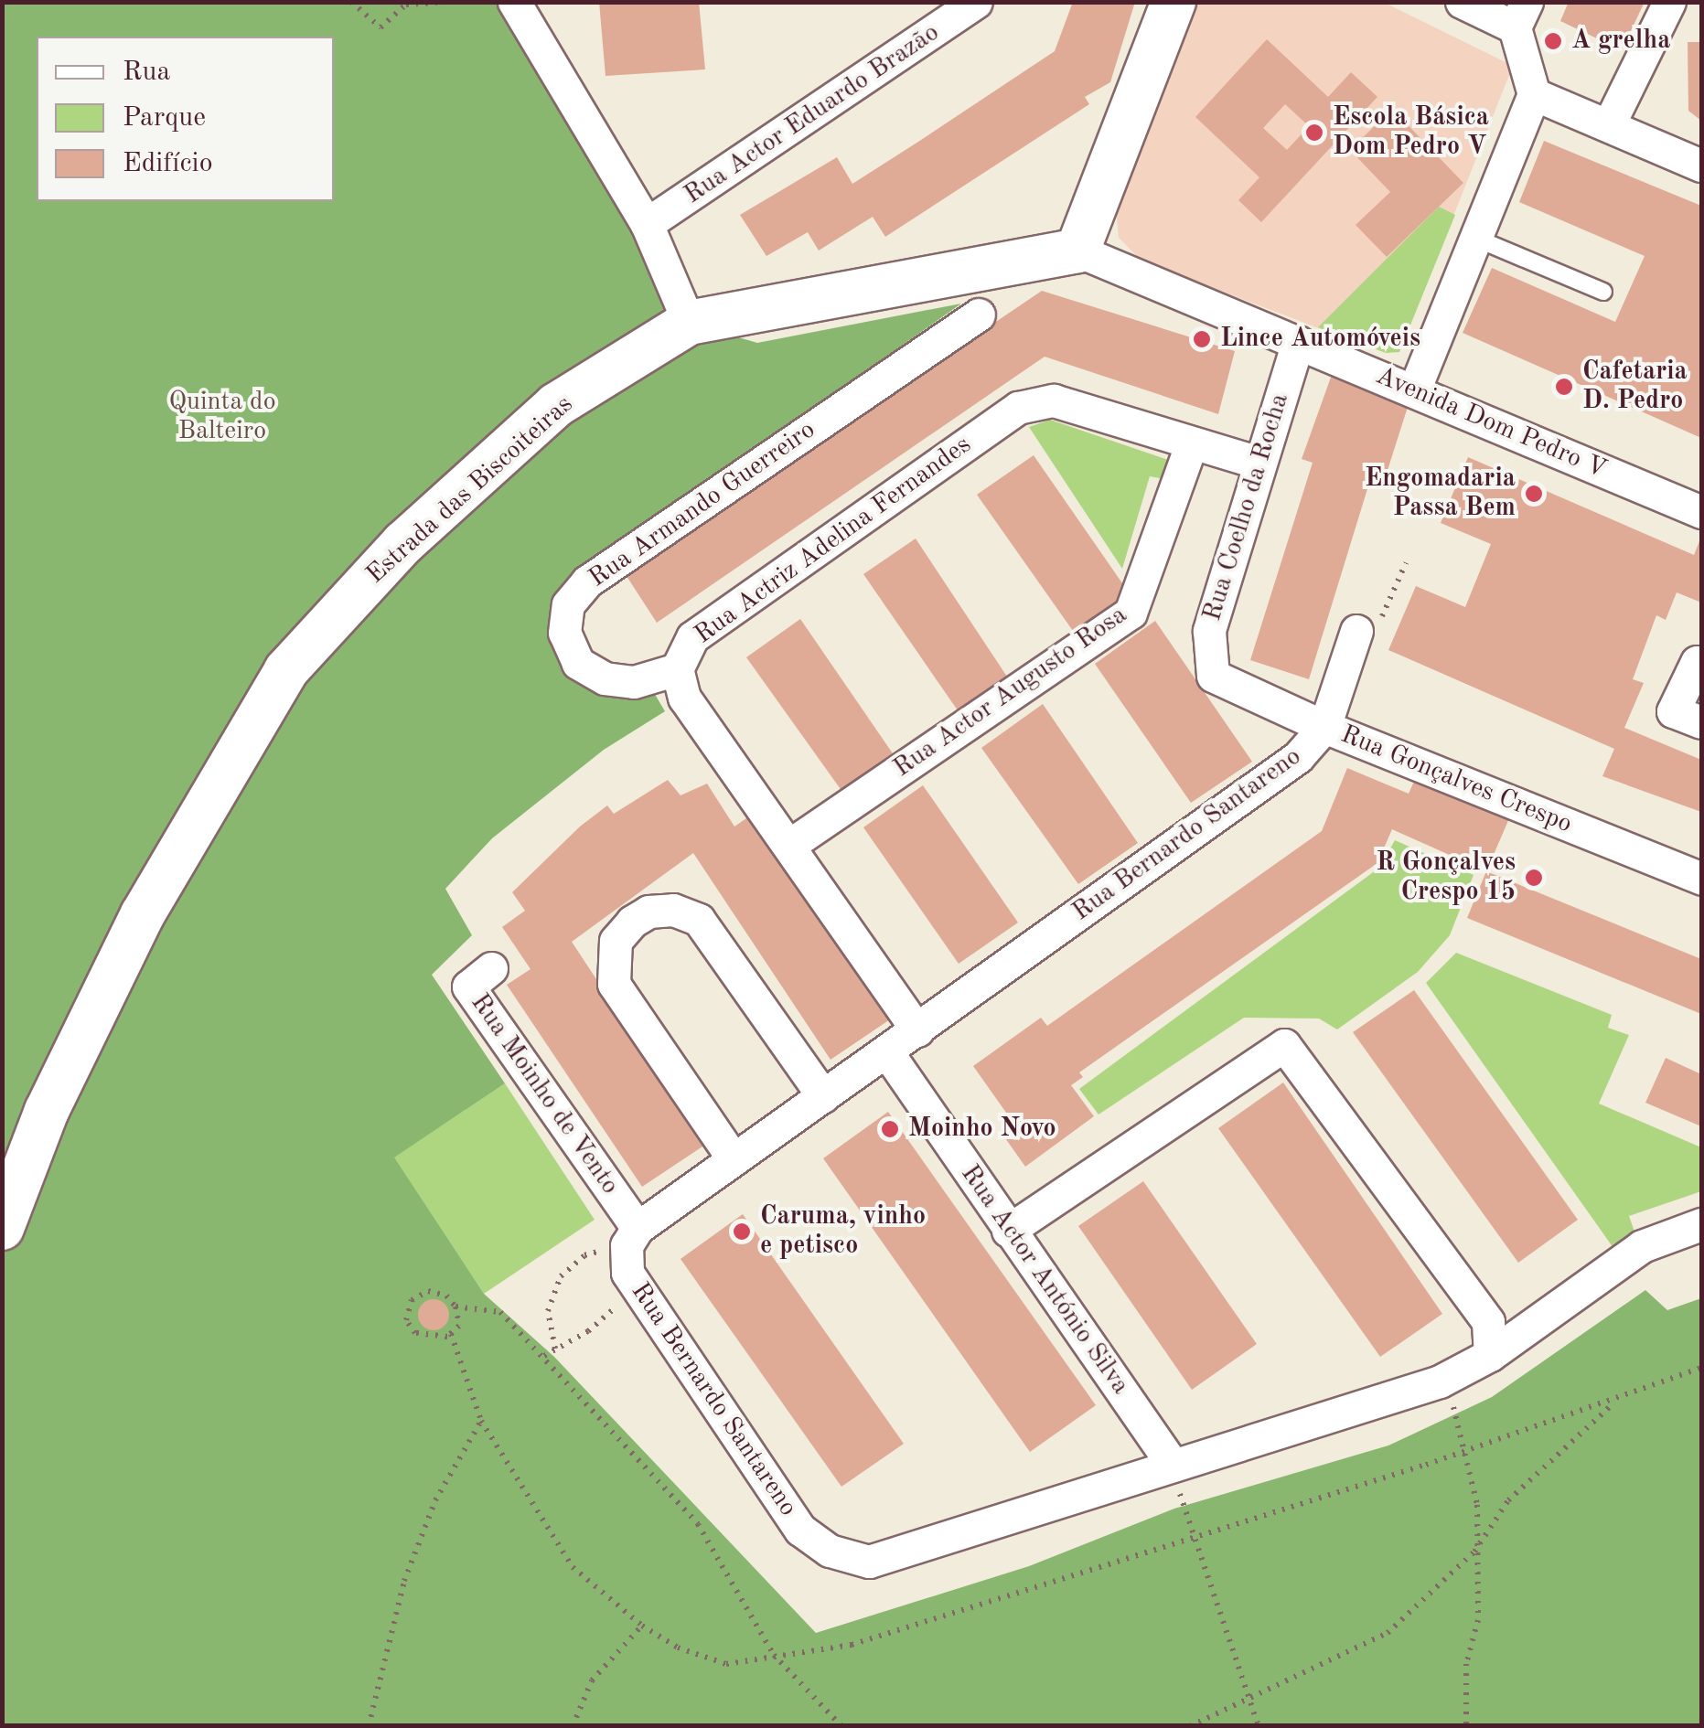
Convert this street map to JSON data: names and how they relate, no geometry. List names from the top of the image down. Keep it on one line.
{"streets":{"street":["Rua Actor Eduardo Brazão","Avenida Dom Pedro V","Estrada das Biscoiteiras","Rua Armando Guerreiro","Rua Coelho da Rocha","Rua Actriz Adelina Fernandes","Rua Actor Augusto Rosa","Rua Gonçalves Crespo","Rua Bernardo Santareno","Rua Moinho de Vento","Rua Actor António Silva"]},"crossings":[["Avenida Dom Pedro V","Estrada das Biscoiteiras"],["Avenida Dom Pedro V","Rua Coelho da Rocha"],["Rua Armando Guerreiro","Rua Actriz Adelina Fernandes"],["Rua Coelho da Rocha","Rua Actriz Adelina Fernandes"],["Rua Coelho da Rocha","Rua Gonçalves Crespo"],["Rua Actriz Adelina Fernandes","Rua Actor Augusto Rosa"],["Rua Actriz Adelina Fernandes","Rua Bernardo Santareno"],["Rua Gonçalves Crespo","Rua Bernardo Santareno"],["Rua Bernardo Santareno","Rua Moinho de Vento"],["Rua Bernardo Santareno","Rua Actor António Silva"]],"parks":["Quinta do Balteiro"],"places":["A grelha","Escola Básica Dom Pedro V","Lince Automóveis","Cafetaria D. Pedro","Engomadaria Passa Bem","R Gonçalves Crespo 15","Moinho Novo","Caruma, vinho e petisco"],"legend":["Rua","Parque","Edifício"]}
